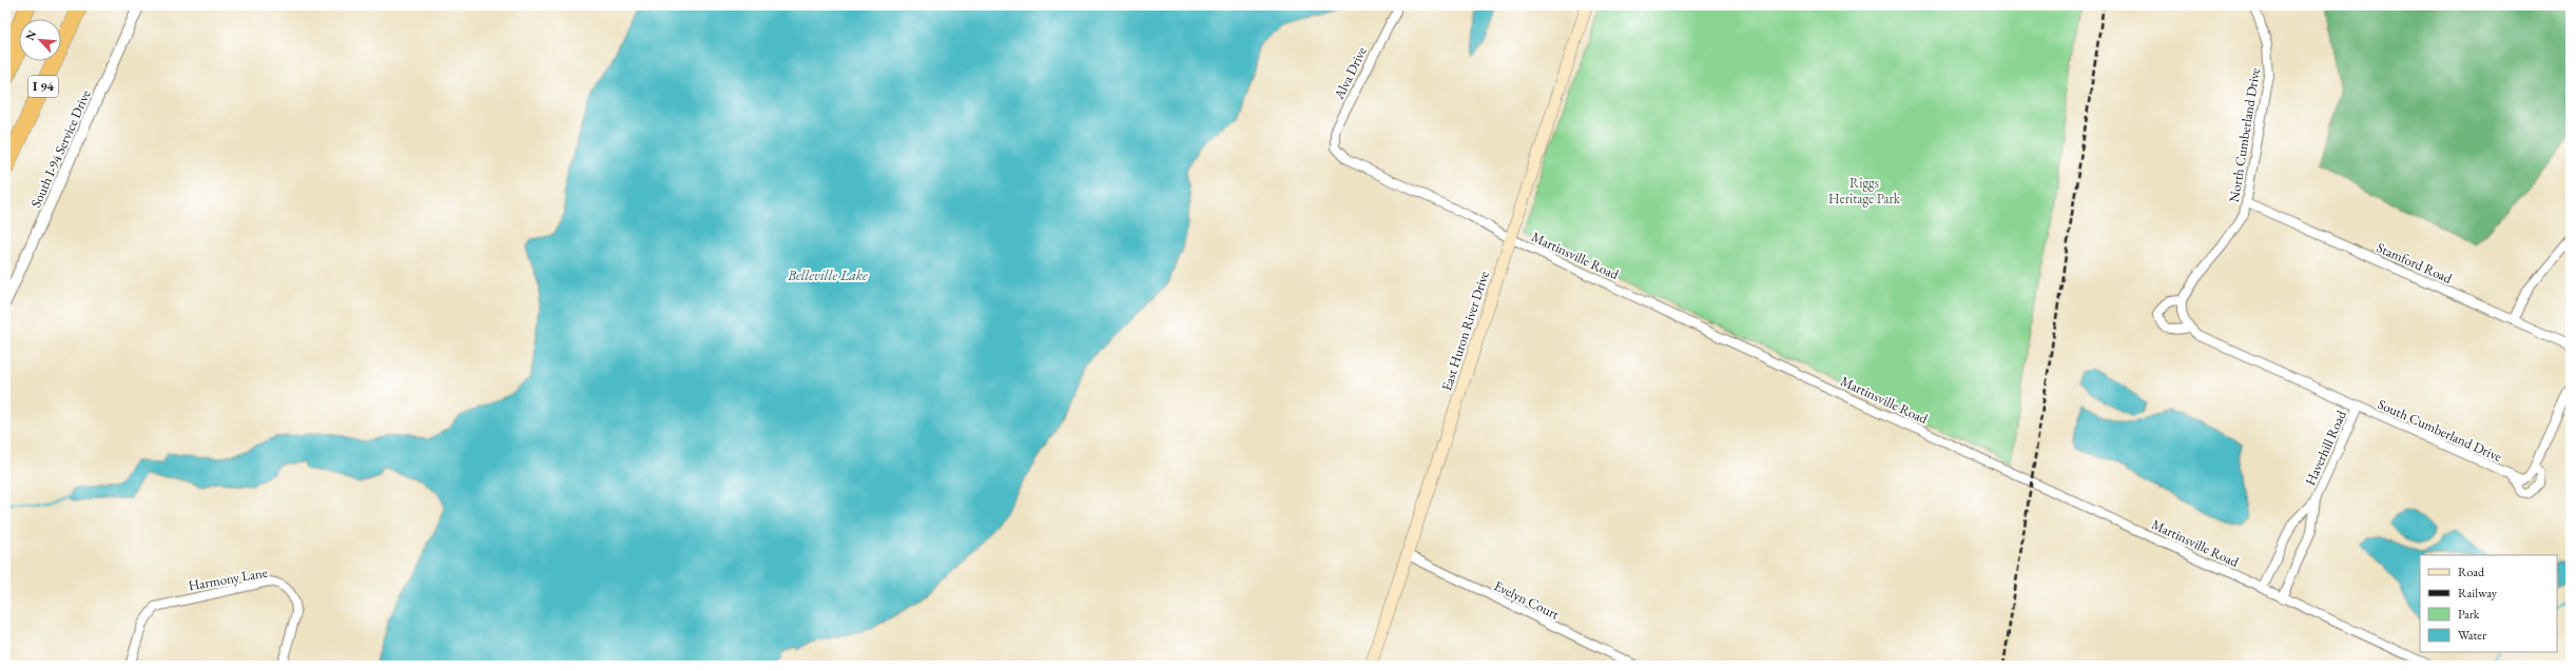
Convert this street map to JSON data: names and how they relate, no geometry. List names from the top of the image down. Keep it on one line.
{"streets":{"highway":["I 94"],"main road":["East Huron River Drive"],"street":["Alva Drive","North Cumberland Drive","South I-94 Service Drive","Martinsville Road","Stamford Road","South Cumberland Drive","Haverhill Road","Harmony Lane","Evelyn Court"]},"crossings":[["Alva Drive","Martinsville Road"],["North Cumberland Drive","Stamford Road"],["Martinsville Road","East Huron River Drive"],["Martinsville Road","Haverhill Road"],["East Huron River Drive","Evelyn Court"],["South Cumberland Drive","Haverhill Road"]],"water":["Belleville Lake"],"parks":["Riggs Heritage Park"],"legend":["Road","Railway","Park","Water"],"north":"top left"}
